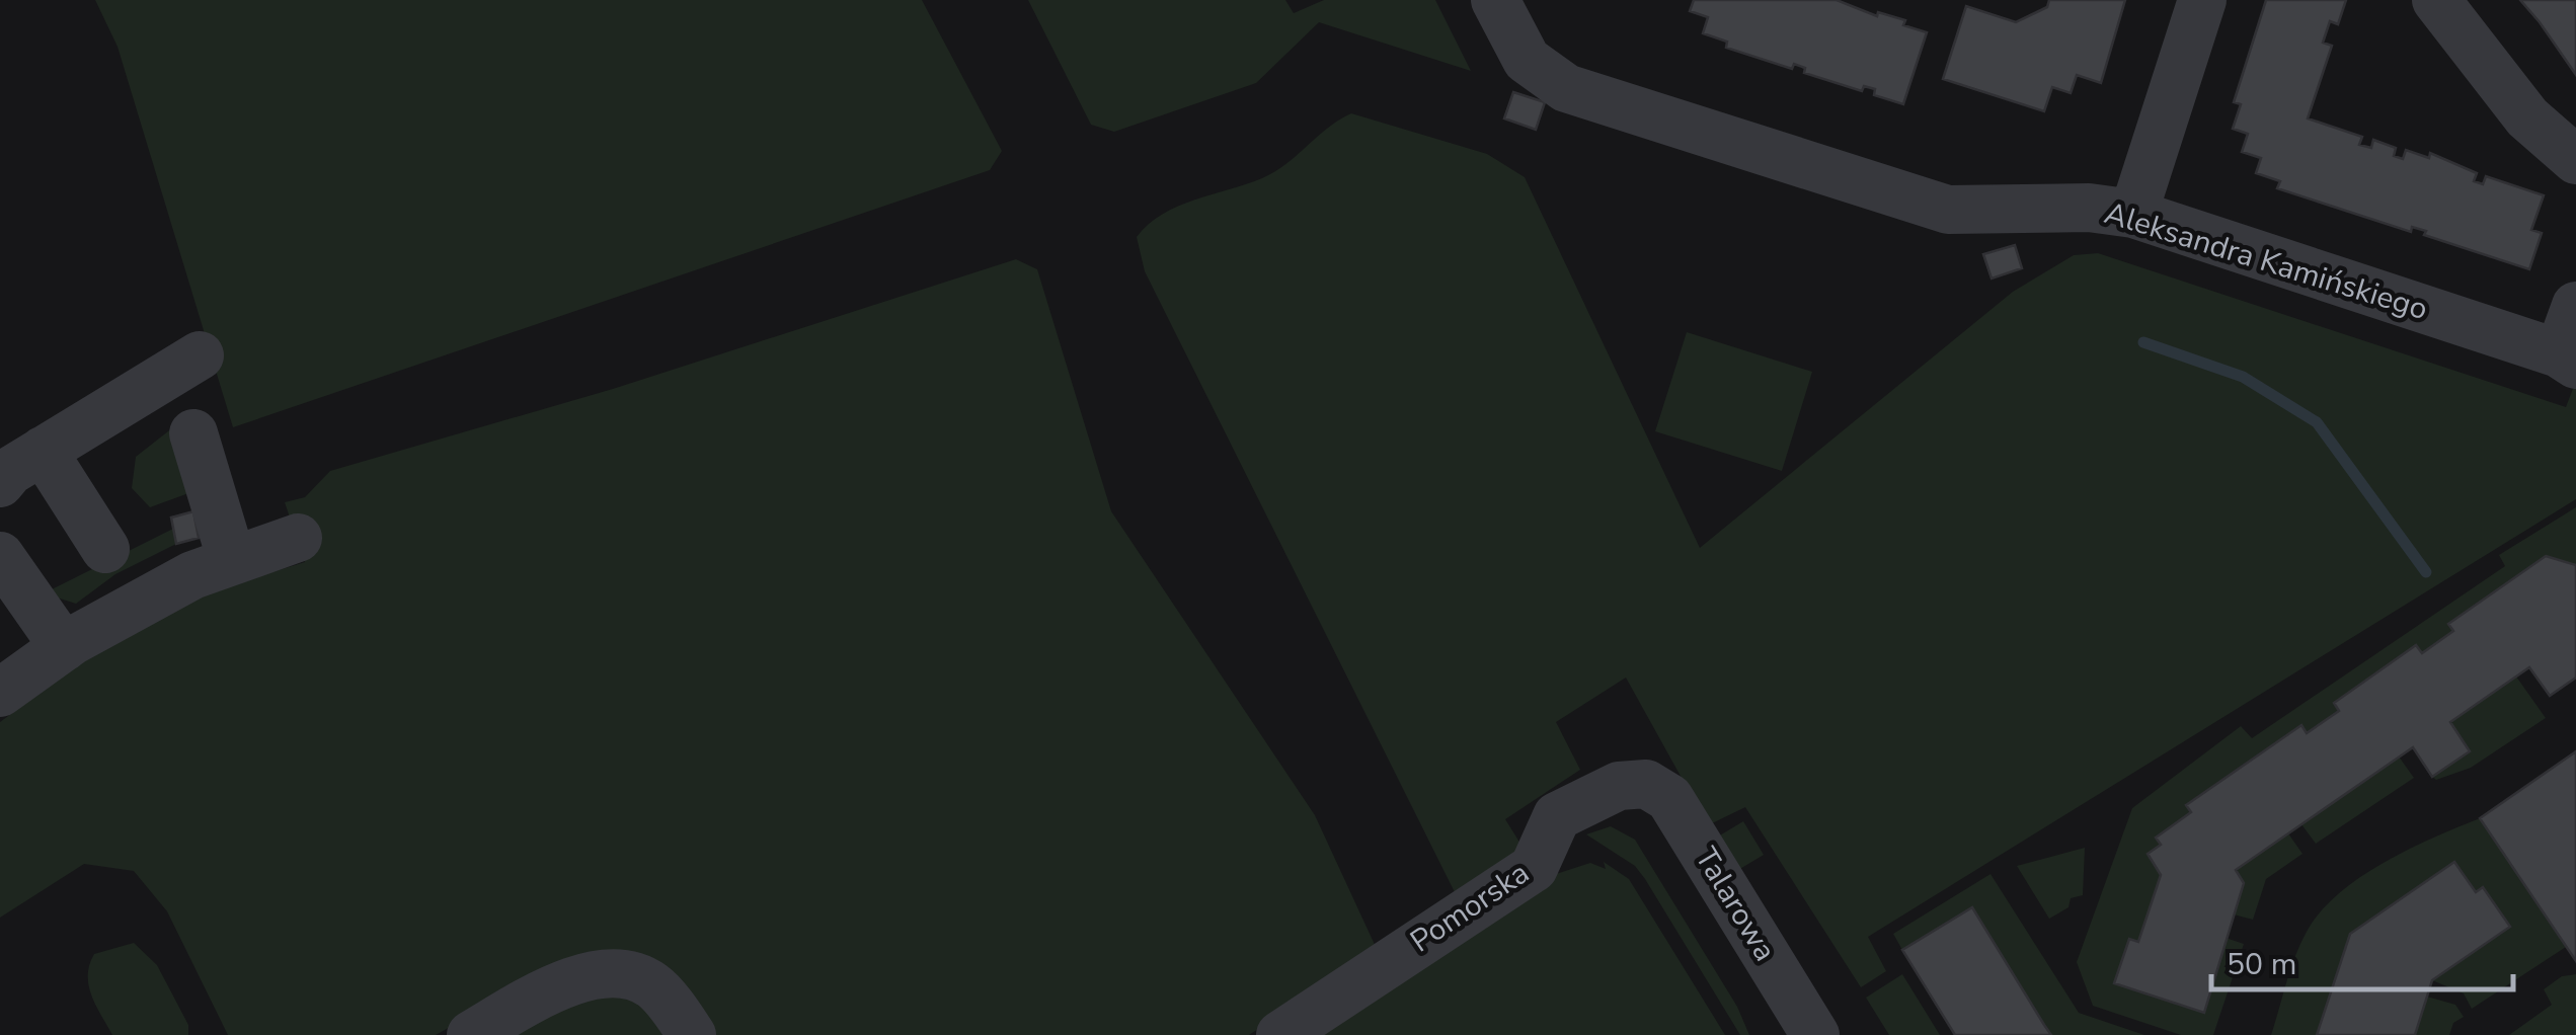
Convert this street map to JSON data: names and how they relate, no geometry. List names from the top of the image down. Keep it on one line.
{"streets":{"street":["Aleksandra Kamińskiego","Talarowa","Pomorska"]},"crossings":[["Talarowa","Pomorska"]],"scale_bar":"50 m"}
